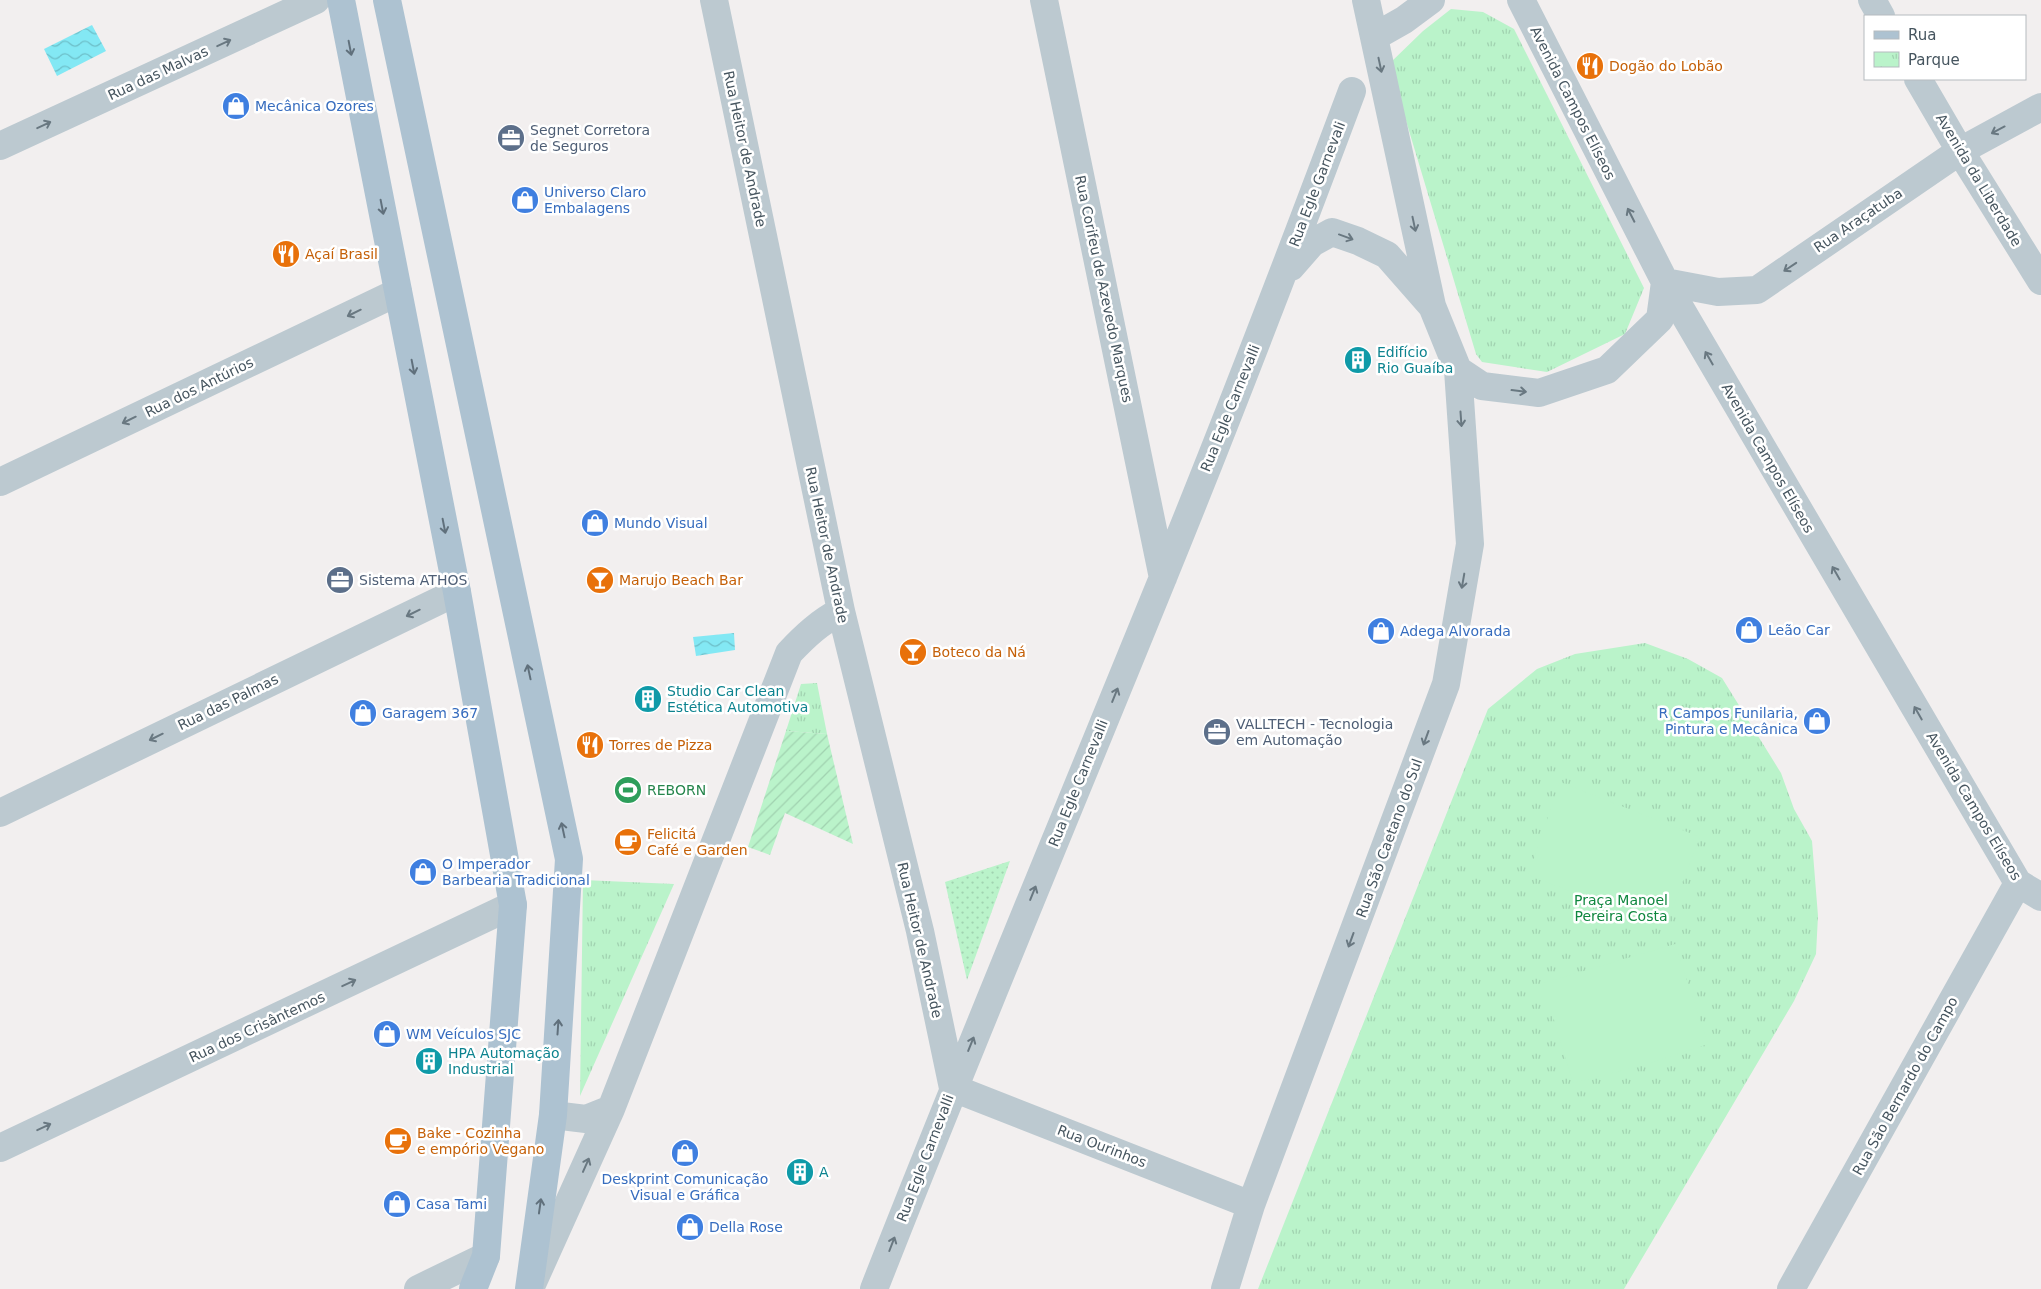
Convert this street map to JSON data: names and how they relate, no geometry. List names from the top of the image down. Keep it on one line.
{"streets":{"street":["Rua das Malvas","Avenida Campos Elíseos","Rua Heitor de Andrade","Avenida da Liberdade","Rua Egle Garnevali","Rua Araçatuba","Rua Corifeu de Azevedo Marques","Rua dos Antúrios","Rua Egle Carnevalli","Rua das Palmas","Rua São Caetano do Sul","Rua dos Crisântemos","Rua São Bernardo do Campo","Rua Ourinhos"]},"crossings":[["Avenida Campos Elíseos","Rua Araçatuba"],["Avenida Campos Elíseos","Rua São Bernardo do Campo"],["Rua Heitor de Andrade","Rua Egle Carnevalli"],["Rua Heitor de Andrade","Rua Ourinhos"],["Avenida da Liberdade","Rua Araçatuba"],["Rua Egle Garnevali","Rua Egle Carnevalli"],["Rua Corifeu de Azevedo Marques","Rua Egle Carnevalli"],["Rua Egle Carnevalli","Rua Ourinhos"],["Rua São Caetano do Sul","Rua Ourinhos"]],"one_way":["Rua das Malvas","Avenida Campos Elíseos","Rua Araçatuba","Rua dos Antúrios","Rua Egle Carnevalli","Rua das Palmas","Rua São Caetano do Sul","Rua dos Crisântemos"],"parks":["Praça Manoel Pereira Costa"],"places":{"restaurant":["Dogão do Lobão","Açaí Brasil","Torres de Pizza"],"shop":["Mecânica Ozores","Universo Claro Embalagens","Mundo Visual","Leão Car","Adega Alvorada","Garagem 367","R Campos Funilaria, Pintura e Mecânica","O Imperador Barbearia Tradicional","WM Veículos SJC","Deskprint Comunicação Visual e Gráfica","Casa Tami","Della Rose"],"office":["Segnet Corretora de Seguros","Sistema ATHOS","VALLTECH - Tecnologia em Automação"],"building":["Edifício Rio Guaíba","Studio Car Clean Estética Automotiva","HPA Automação Industrial","A"],"bar":["Marujo Beach Bar","Boteco da Ná"],"sports":["REBORN"],"cafe":["Felicitá Café e Garden","Bake - Cozinha e empório Vegano"]},"legend":["Rua","Parque"]}
